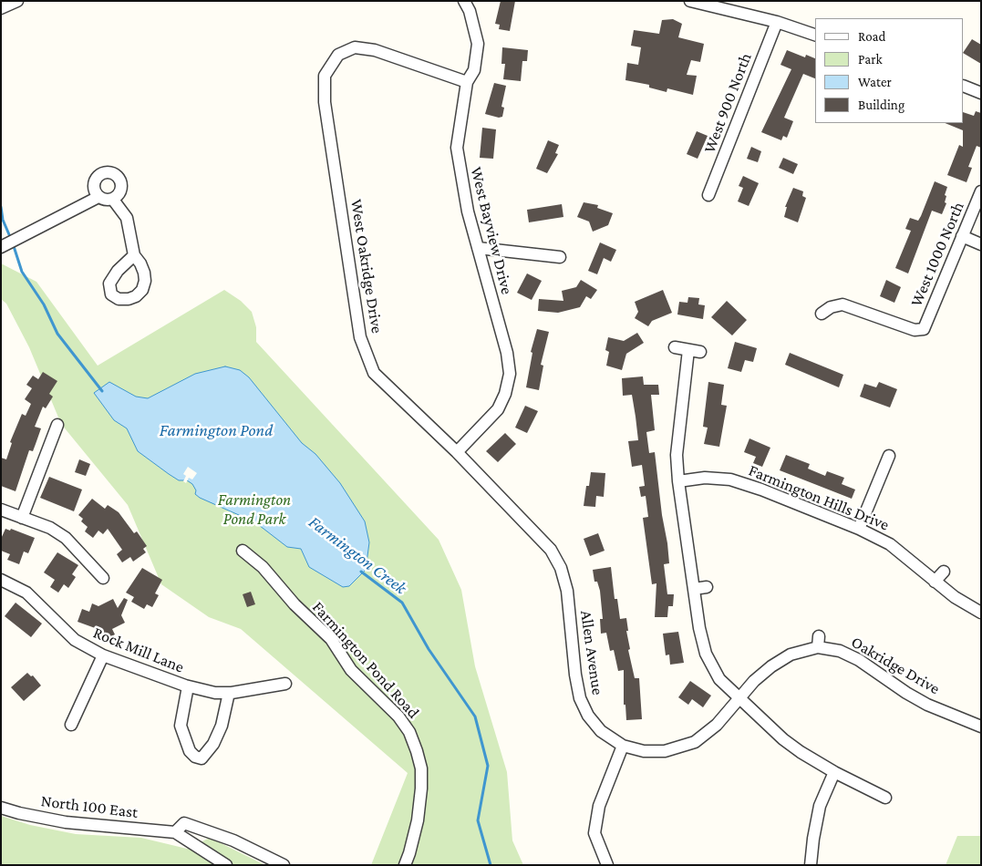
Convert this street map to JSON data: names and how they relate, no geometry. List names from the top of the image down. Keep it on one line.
{"streets":{"street":["West 900 North","West Bayview Drive","West 1000 North","West Oakridge Drive","Farmington Hills Drive","Rock Mill Lane","Allen Avenue","Farmington Pond Road","Oakridge Drive","North 100 East"]},"crossings":[["West Bayview Drive","West Oakridge Drive"],["West Bayview Drive","Allen Avenue"],["West Oakridge Drive","Allen Avenue"],["Allen Avenue","Oakridge Drive"]],"water":["Farmington Pond","Farmington Creek"],"parks":["Farmington Pond Park"],"legend":["Road","Park","Water","Building"]}
